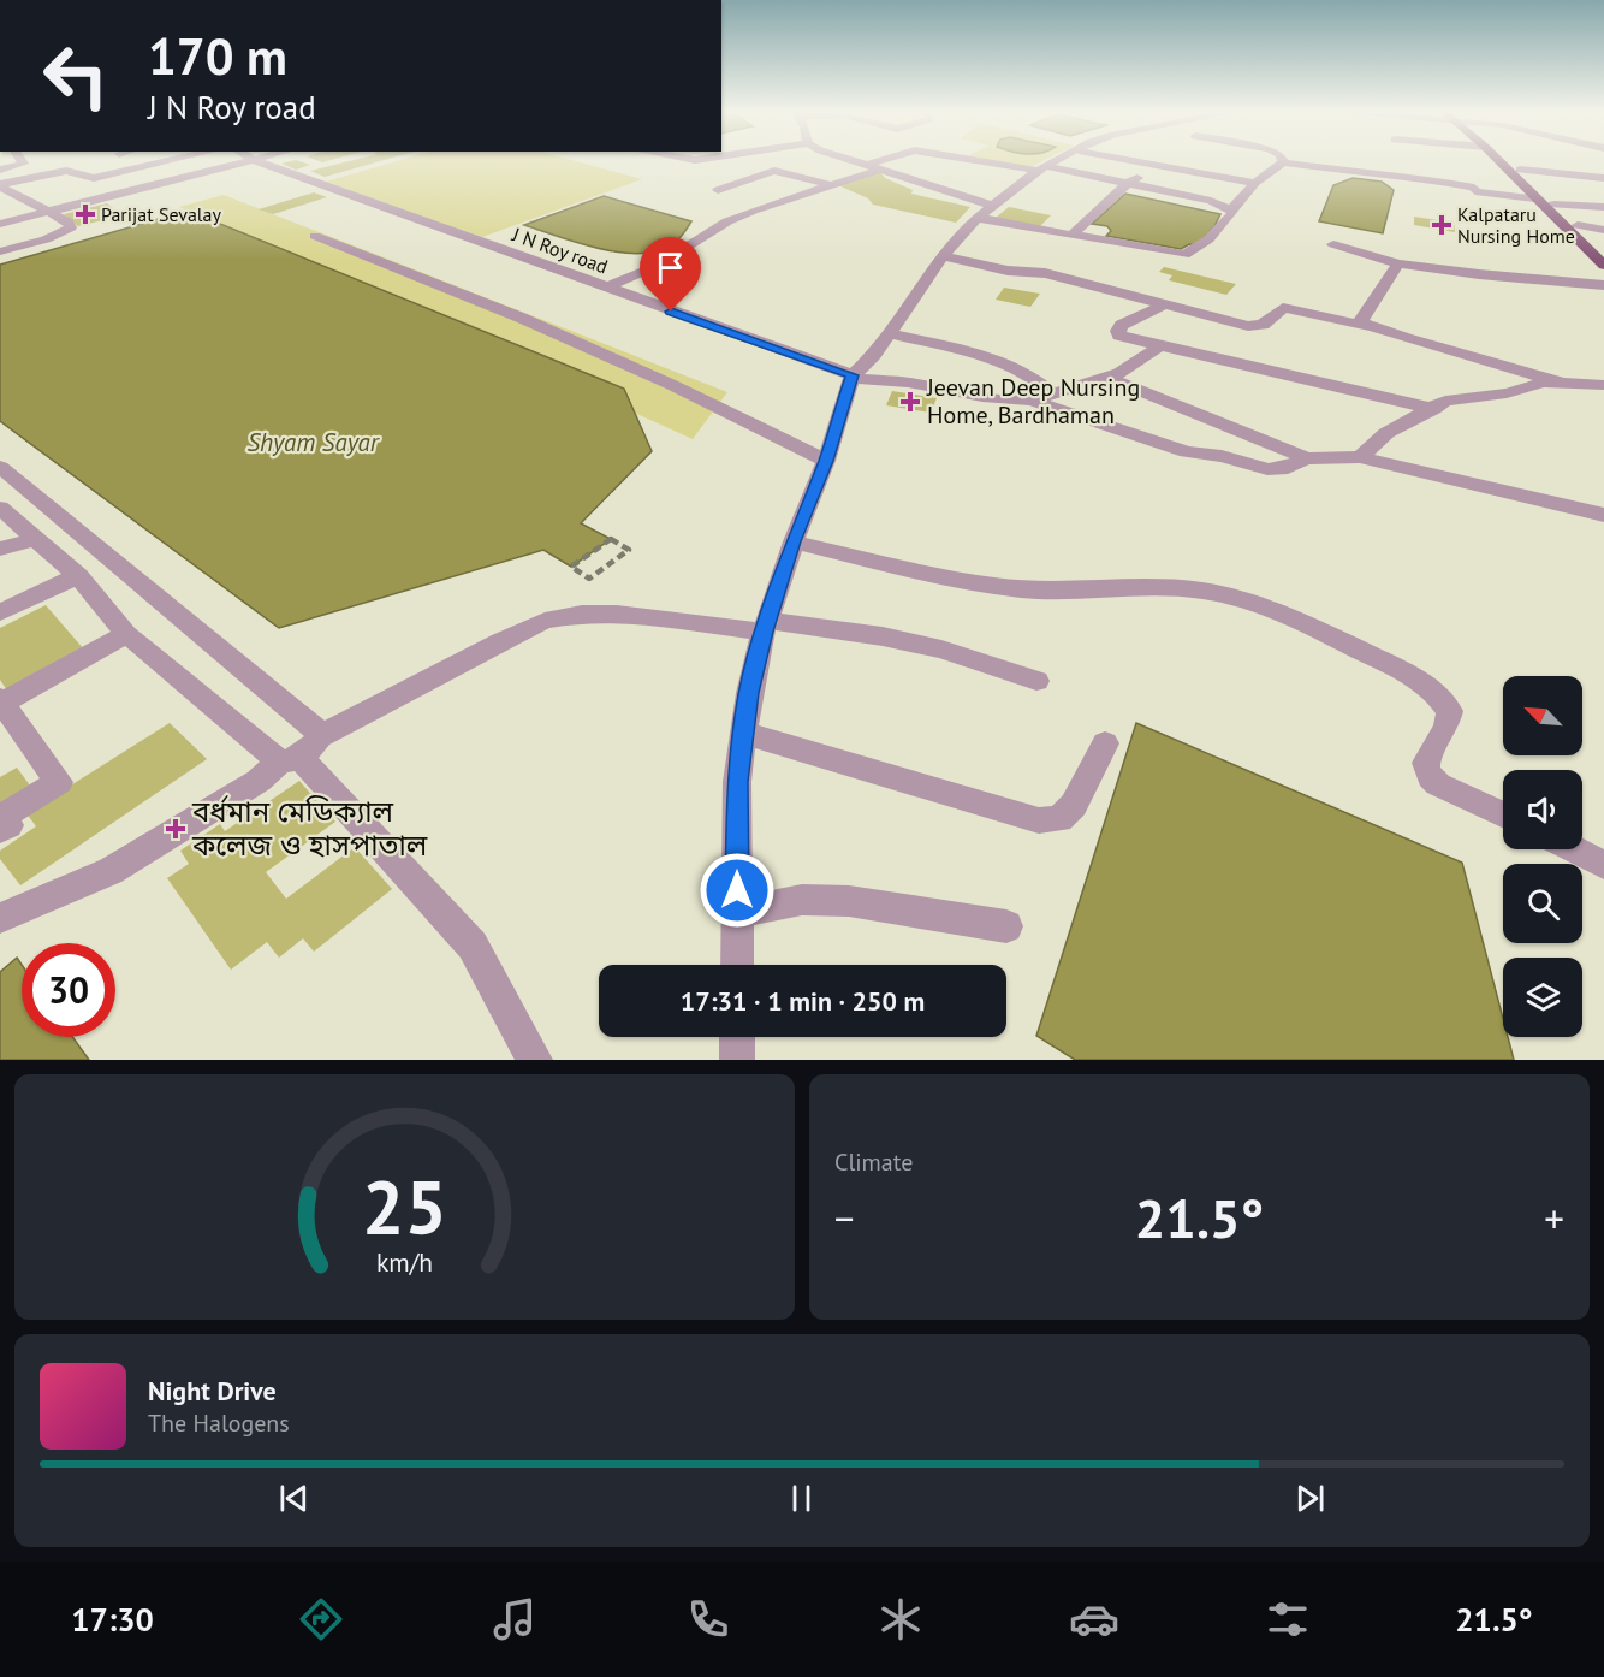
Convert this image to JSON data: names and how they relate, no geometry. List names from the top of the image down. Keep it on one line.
{"streets":{"street":["J N Roy road"]},"water":["Shyam Sayar"],"places":{"health":["Parijat Sevalay","Kalpataru Nursing Home","Jeevan Deep Nursing Home, Bardhaman","বর্ধমান মেডিক্যাল কলেজ ও হাসপাতাল"]},"north":"top left","page":{"turn":["170 m","J N Roy road"],"limit":"30","trip":"17:31 · 1 min · 250 m","tile":"Climate","heat":["−","21.5°","+"],"song":["Night Drive","The Halogens"],"tabs":["17:30","21.5°"],"gauge":["25","km/h"]}}
